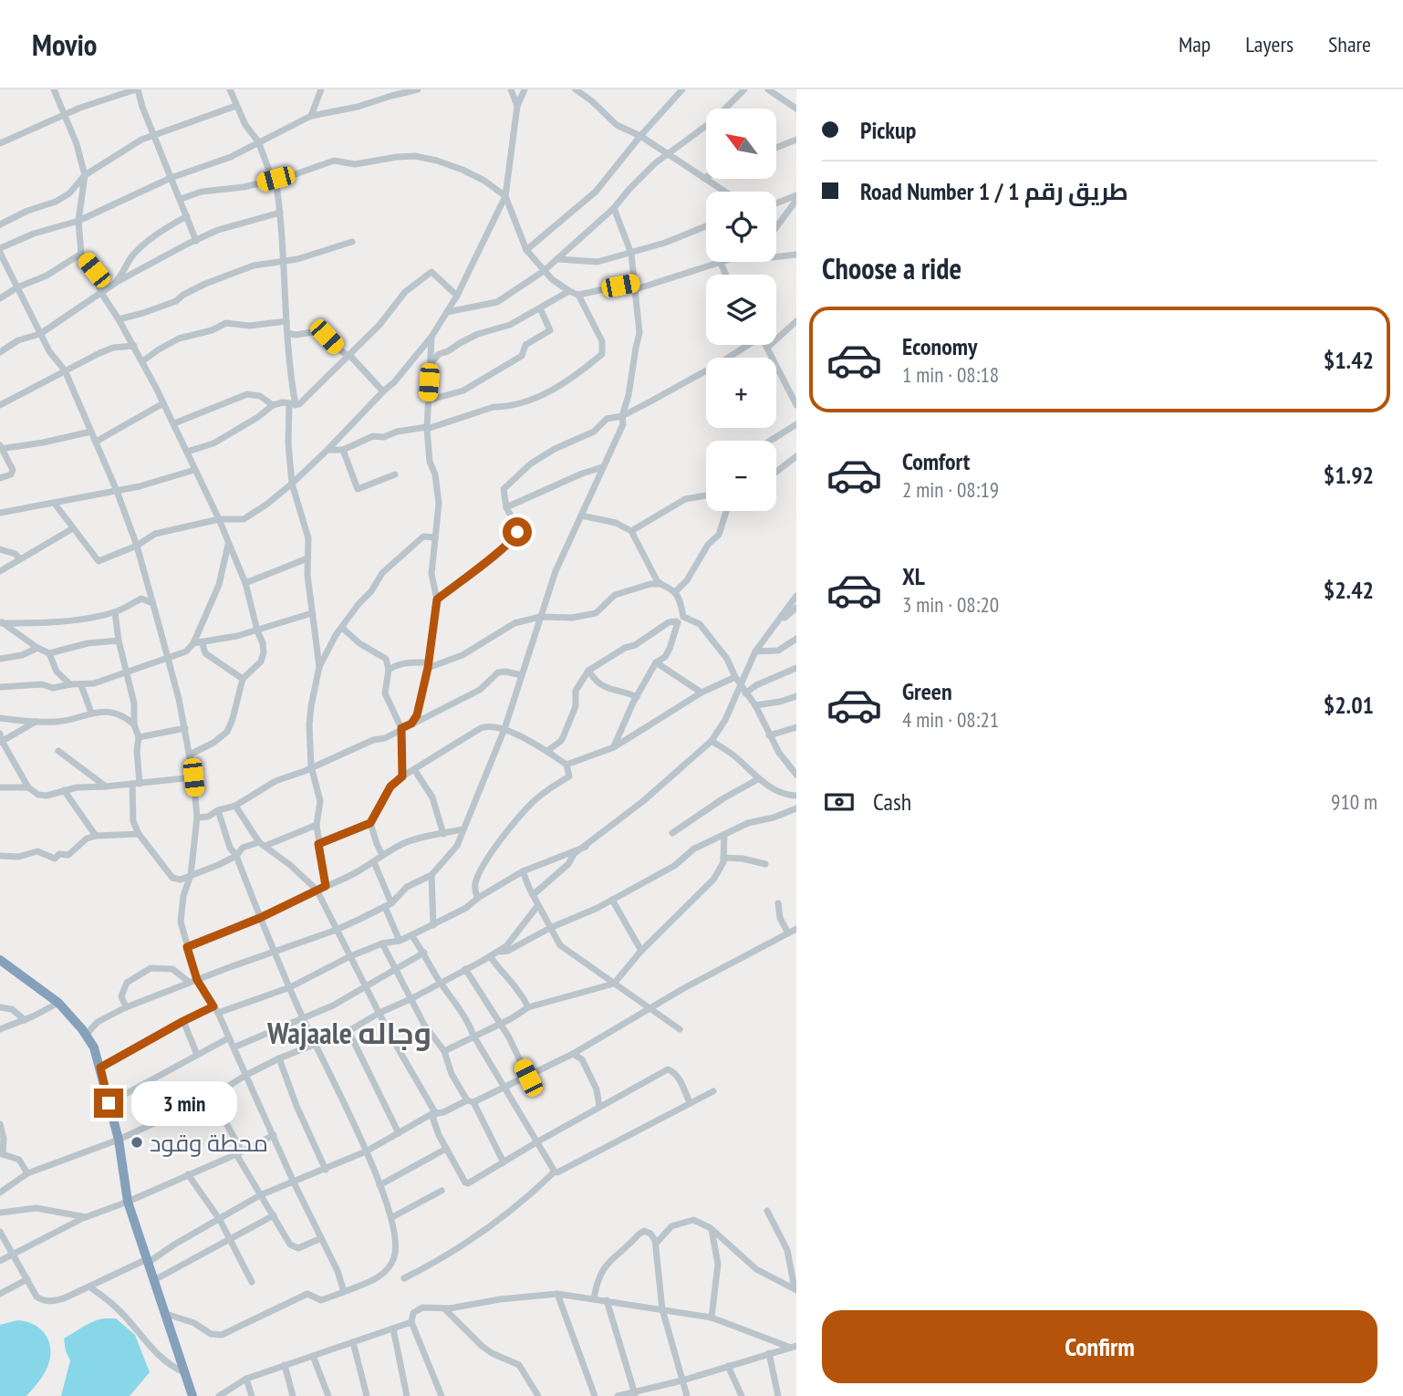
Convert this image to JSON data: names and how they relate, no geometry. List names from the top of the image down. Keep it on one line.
{"districts":["Wajaale وجاله"],"places":["محطة وقود"],"north":"top left","page":{"header":"Movio","nav":["Map","Layers","Share"],"banner":["Pickup","Road Number 1 / طريق رقم 1"],"map_buttons":["+","−"],"heading":"Choose a ride","list":[{"name":"Economy","note":"1 min · 08:18","value":"$1.42"},{"name":"Comfort","note":"2 min · 08:19","value":"$1.92"},{"name":"XL","note":"3 min · 08:20","value":"$2.42"},{"name":"Green","note":"4 min · 08:21","value":"$2.01"}],"pay":["Cash","910 m"],"bubble":"3 min","buttons":"Confirm"}}
